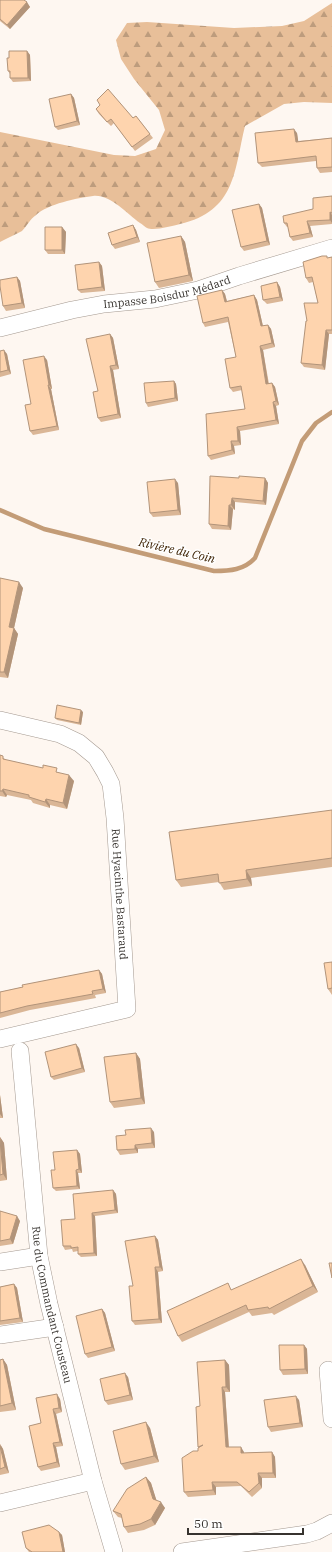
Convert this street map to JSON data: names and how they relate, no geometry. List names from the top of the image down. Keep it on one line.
{"streets":{"street":["Impasse Boisdur Médard","Rue Hyacinthe Bastaraud","Rue du Commandant Cousteau"]},"water":["Rivière du Coin"],"scale_bar":"50 m"}
